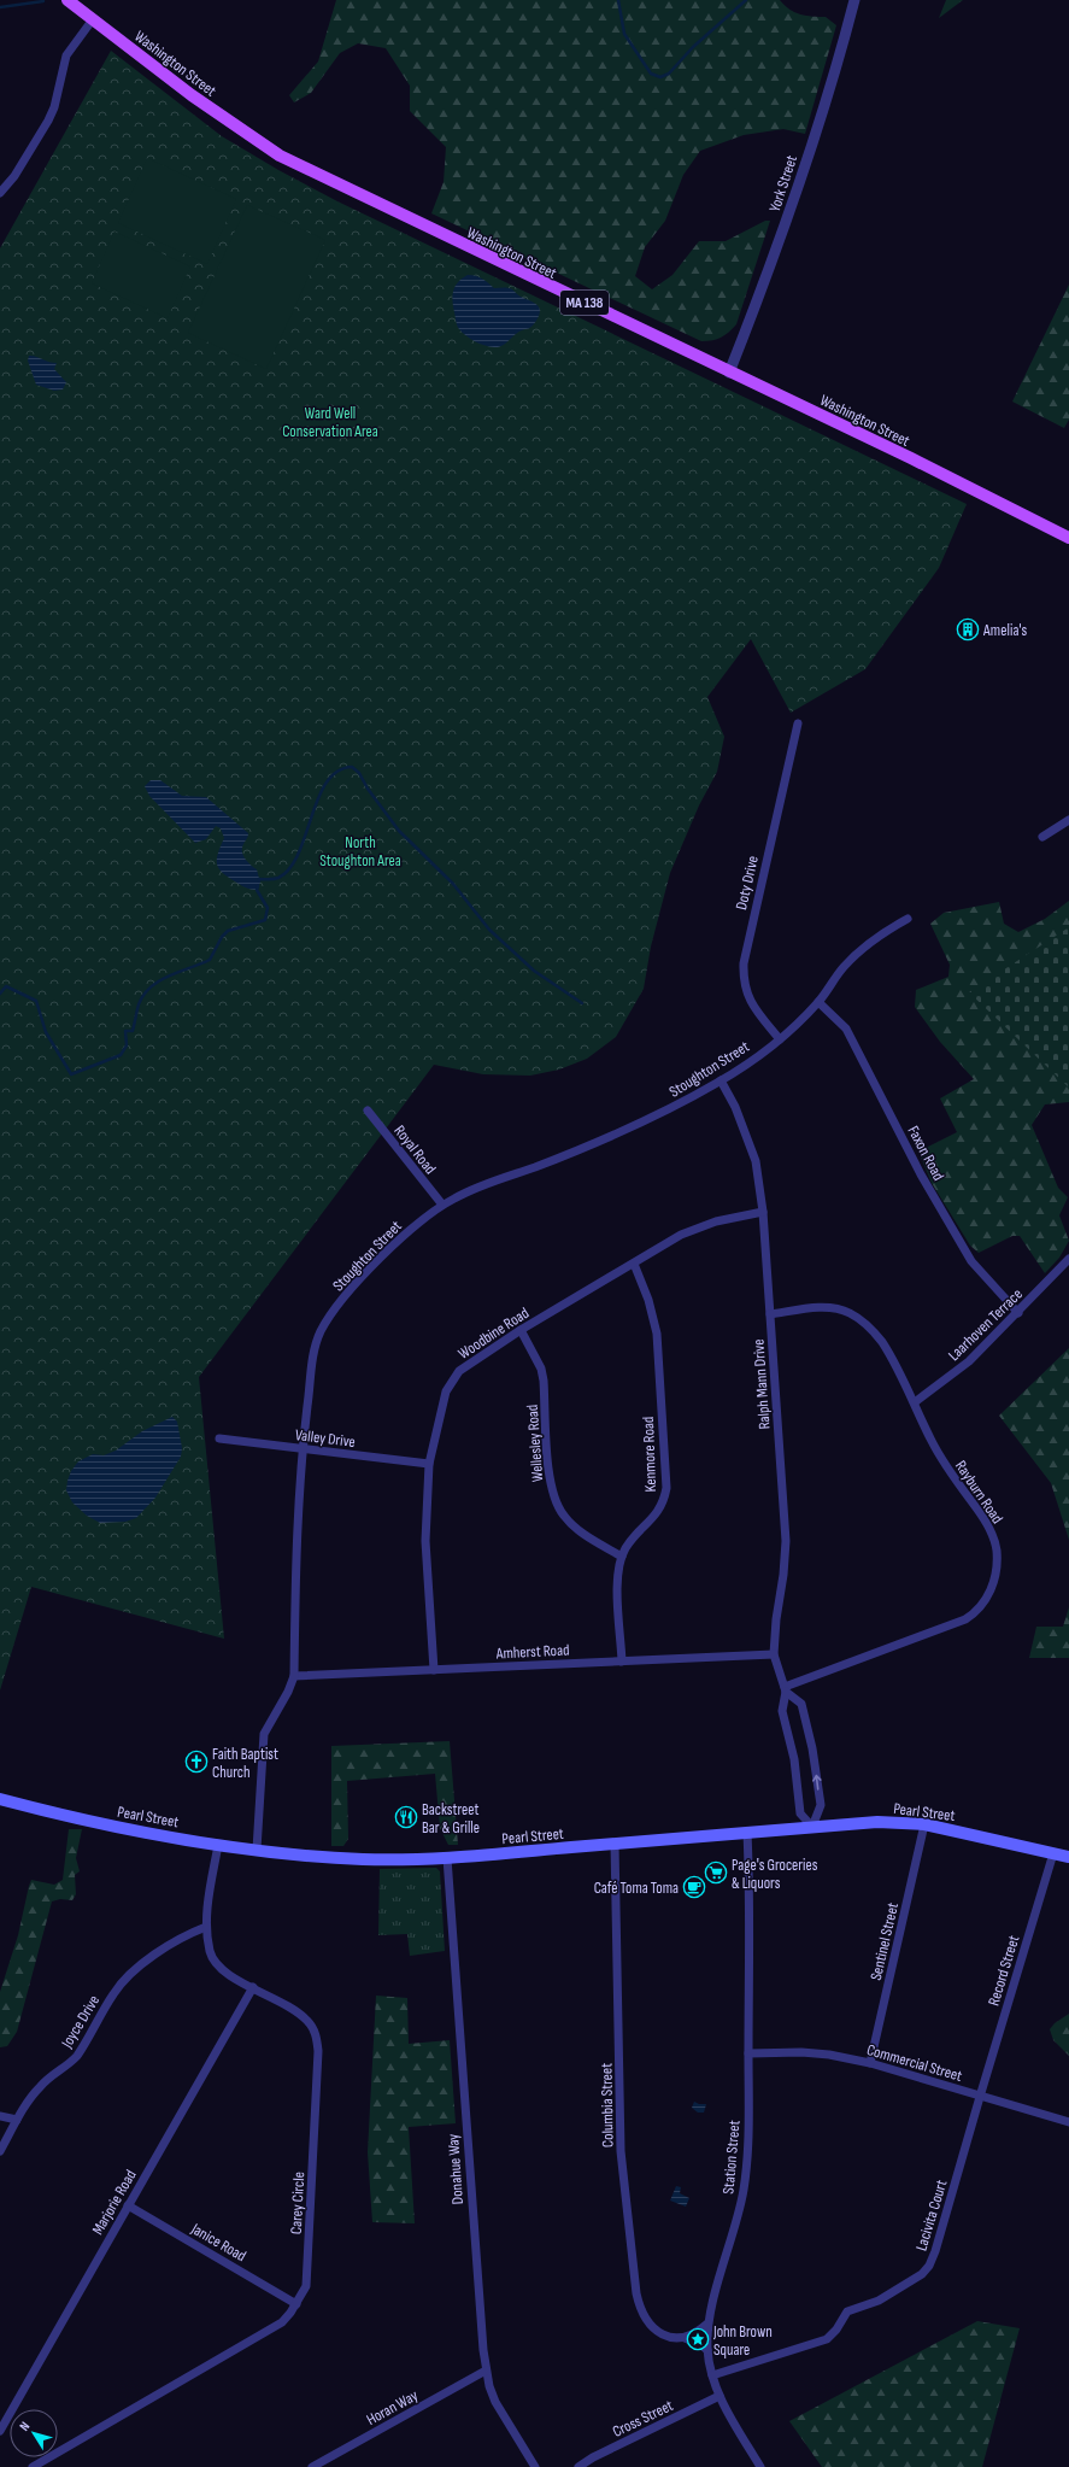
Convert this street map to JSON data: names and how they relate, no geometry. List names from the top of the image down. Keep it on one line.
{"streets":{"main road":["Washington Street","MA 138","Pearl Street"],"street":["York Street","Doty Drive","Stoughton Street","Royal Road","Faxon Road","Laarhoven Terrace","Woodbine Road","Ralph Mann Drive","Valley Drive","Wellesley Road","Kenmore Road","Rayburn Road","Amherst Road","Sentinel Street","Record Street","Joyce Drive","Commercial Street","Columbia Street","Station Street","Donahue Way","Marjorie Road","Carey Circle","Lacivita Court","Janice Road","Horan Way","Cross Street"]},"crossings":[["Washington Street","York Street"],["Washington Street","MA 138"],["Doty Drive","Stoughton Street"],["Stoughton Street","Royal Road"],["Stoughton Street","Faxon Road"],["Stoughton Street","Ralph Mann Drive"],["Stoughton Street","Valley Drive"],["Stoughton Street","Amherst Road"],["Stoughton Street","Pearl Street"],["Faxon Road","Laarhoven Terrace"],["Laarhoven Terrace","Rayburn Road"],["Woodbine Road","Ralph Mann Drive"],["Woodbine Road","Valley Drive"],["Woodbine Road","Wellesley Road"],["Woodbine Road","Kenmore Road"],["Woodbine Road","Amherst Road"],["Ralph Mann Drive","Rayburn Road"],["Ralph Mann Drive","Amherst Road"],["Ralph Mann Drive","Pearl Street"],["Wellesley Road","Kenmore Road"],["Kenmore Road","Amherst Road"],["Pearl Street","Sentinel Street"],["Pearl Street","Record Street"],["Pearl Street","Columbia Street"],["Pearl Street","Station Street"],["Pearl Street","Donahue Way"],["Pearl Street","Carey Circle"],["Sentinel Street","Commercial Street"],["Record Street","Commercial Street"],["Record Street","Lacivita Court"],["Joyce Drive","Carey Circle"],["Commercial Street","Station Street"],["Commercial Street","Lacivita Court"],["Columbia Street","Station Street"],["Station Street","Lacivita Court"],["Station Street","Cross Street"],["Donahue Way","Horan Way"],["Marjorie Road","Carey Circle"],["Marjorie Road","Janice Road"],["Carey Circle","Janice Road"]],"parks":["Ward Well Conservation Area","North Stoughton Area"],"places":{"building":["Amelia's"],"church":["Faith Baptist Church"],"restaurant":["Backstreet Bar & Grille"],"supermarket":["Page's Groceries & Liquors"],"cafe":["Café Toma Toma"],"place":["John Brown Square"]},"north":"top left"}
